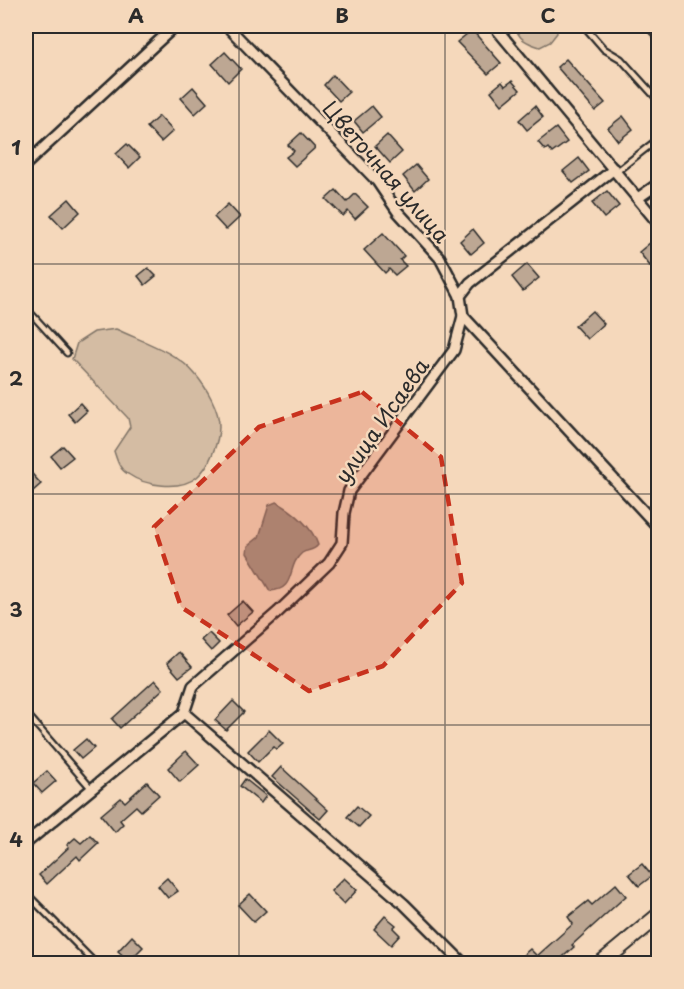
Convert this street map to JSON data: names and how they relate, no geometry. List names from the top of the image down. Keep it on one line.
{"streets":{"street":["Цветочная улица","улица Исаева"]},"crossings":[["Цветочная улица","улица Исаева"]],"grid":{"columns":["A","B","C"],"rows":["1","2","3","4"]}}
